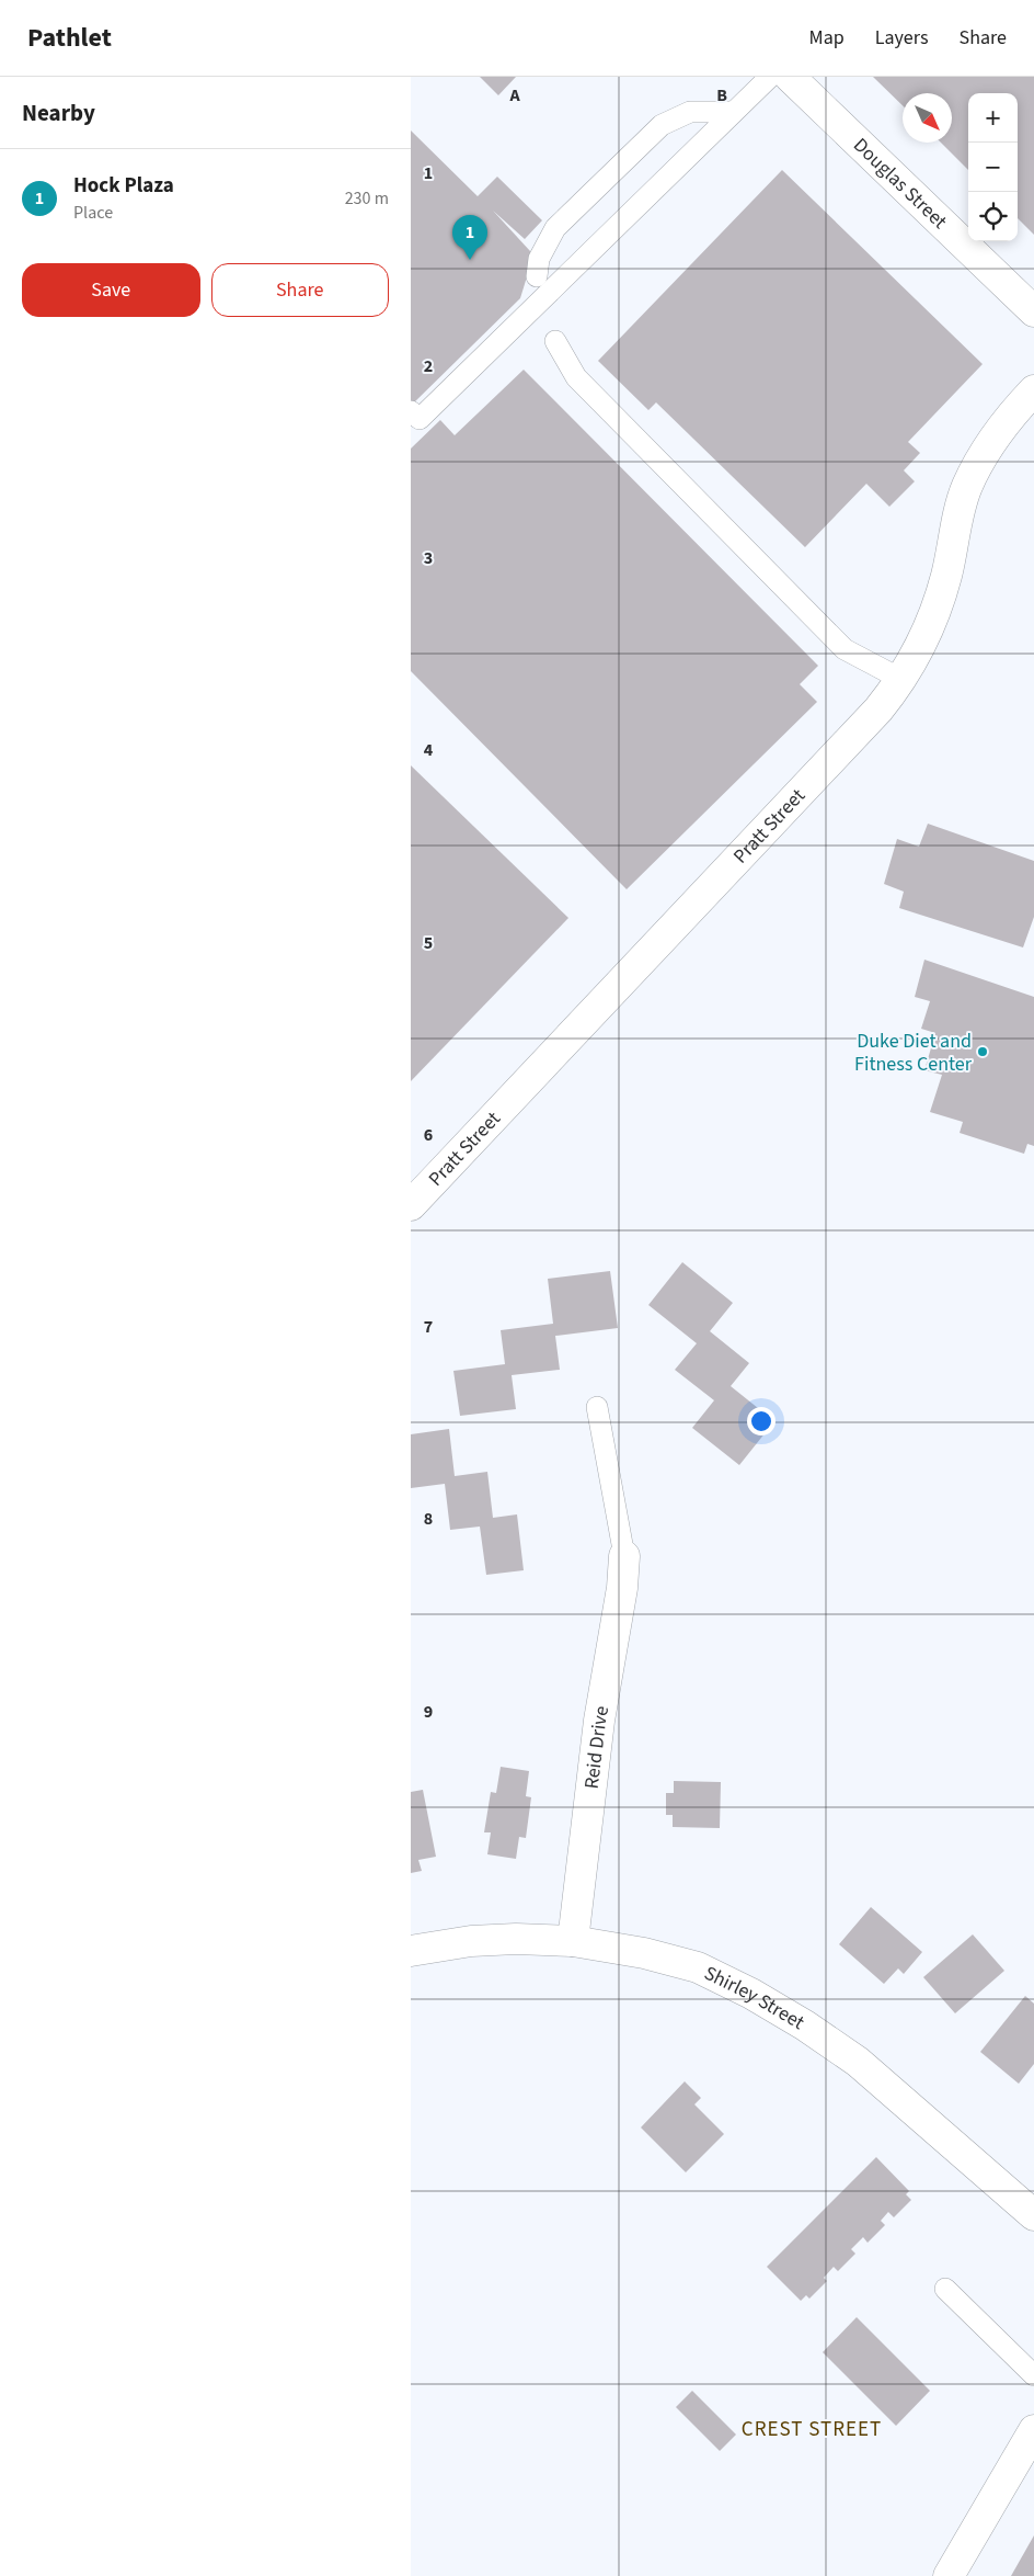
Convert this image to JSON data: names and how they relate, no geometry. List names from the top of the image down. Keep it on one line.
{"streets":{"street":["Douglas Street","Pratt Street","Reid Drive","Shirley Street"]},"crossings":[["Reid Drive","Shirley Street"]],"districts":["CREST STREET"],"places":["Duke Diet and Fitness Center"],"north":"bottom right","page":{"header":"Pathlet","nav":["Map","Layers","Share"],"heading":"Nearby","map_buttons":["+","−"],"list":[{"mark":"1","name":"Hock Plaza","note":"Place","value":"230 m"}],"pins":"1","buttons":["Save","Share"]},"grid":{"columns":["A","B"],"rows":["1","2","3","4","5","6","7","8","9"]}}
